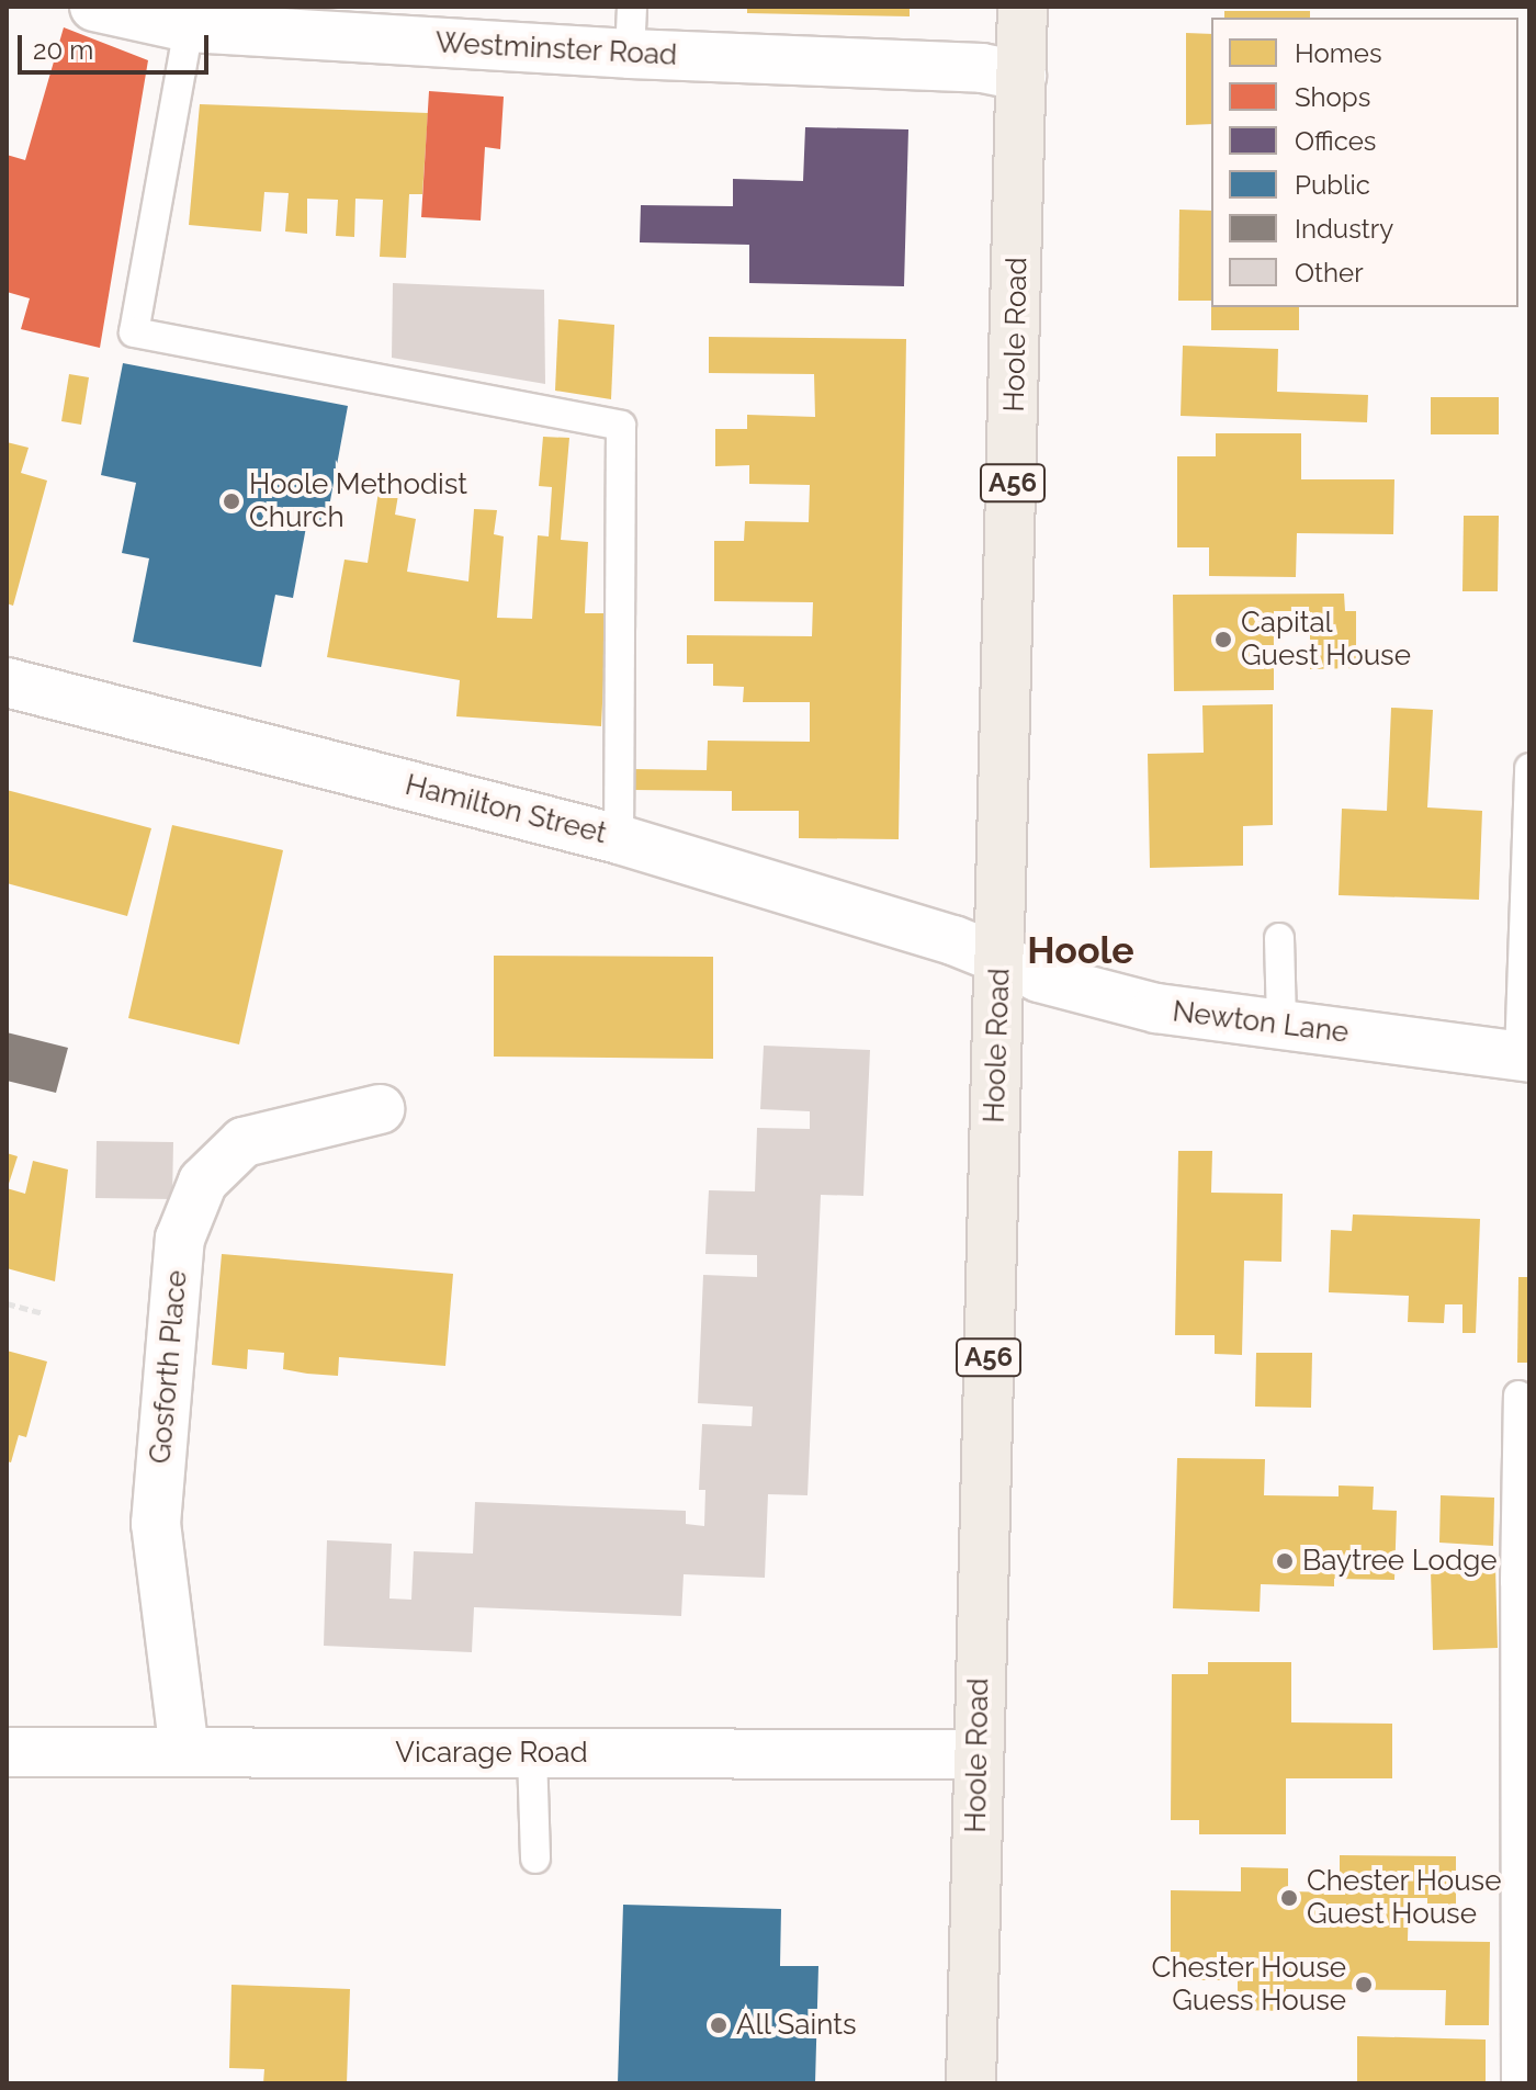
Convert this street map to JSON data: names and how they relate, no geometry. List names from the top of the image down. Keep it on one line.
{"streets":{"highway":["Hoole Road","A56"],"street":["Westminster Road","Hamilton Street","Newton Lane","Gosforth Place","Vicarage Road"]},"crossings":[["Westminster Road","Hoole Road"],["Hoole Road","Hamilton Street"],["Hoole Road","Newton Lane"],["Hoole Road","Vicarage Road"],["Hamilton Street","Newton Lane"],["Gosforth Place","Vicarage Road"]],"districts":["Hoole"],"places":["Hoole Methodist Church","Capital Guest House","Baytree Lodge","Chester House Guest House","Chester House Guess House","All Saints"],"legend":["Homes","Shops","Offices","Public","Industry","Other"],"scale_bar":"20 m"}
